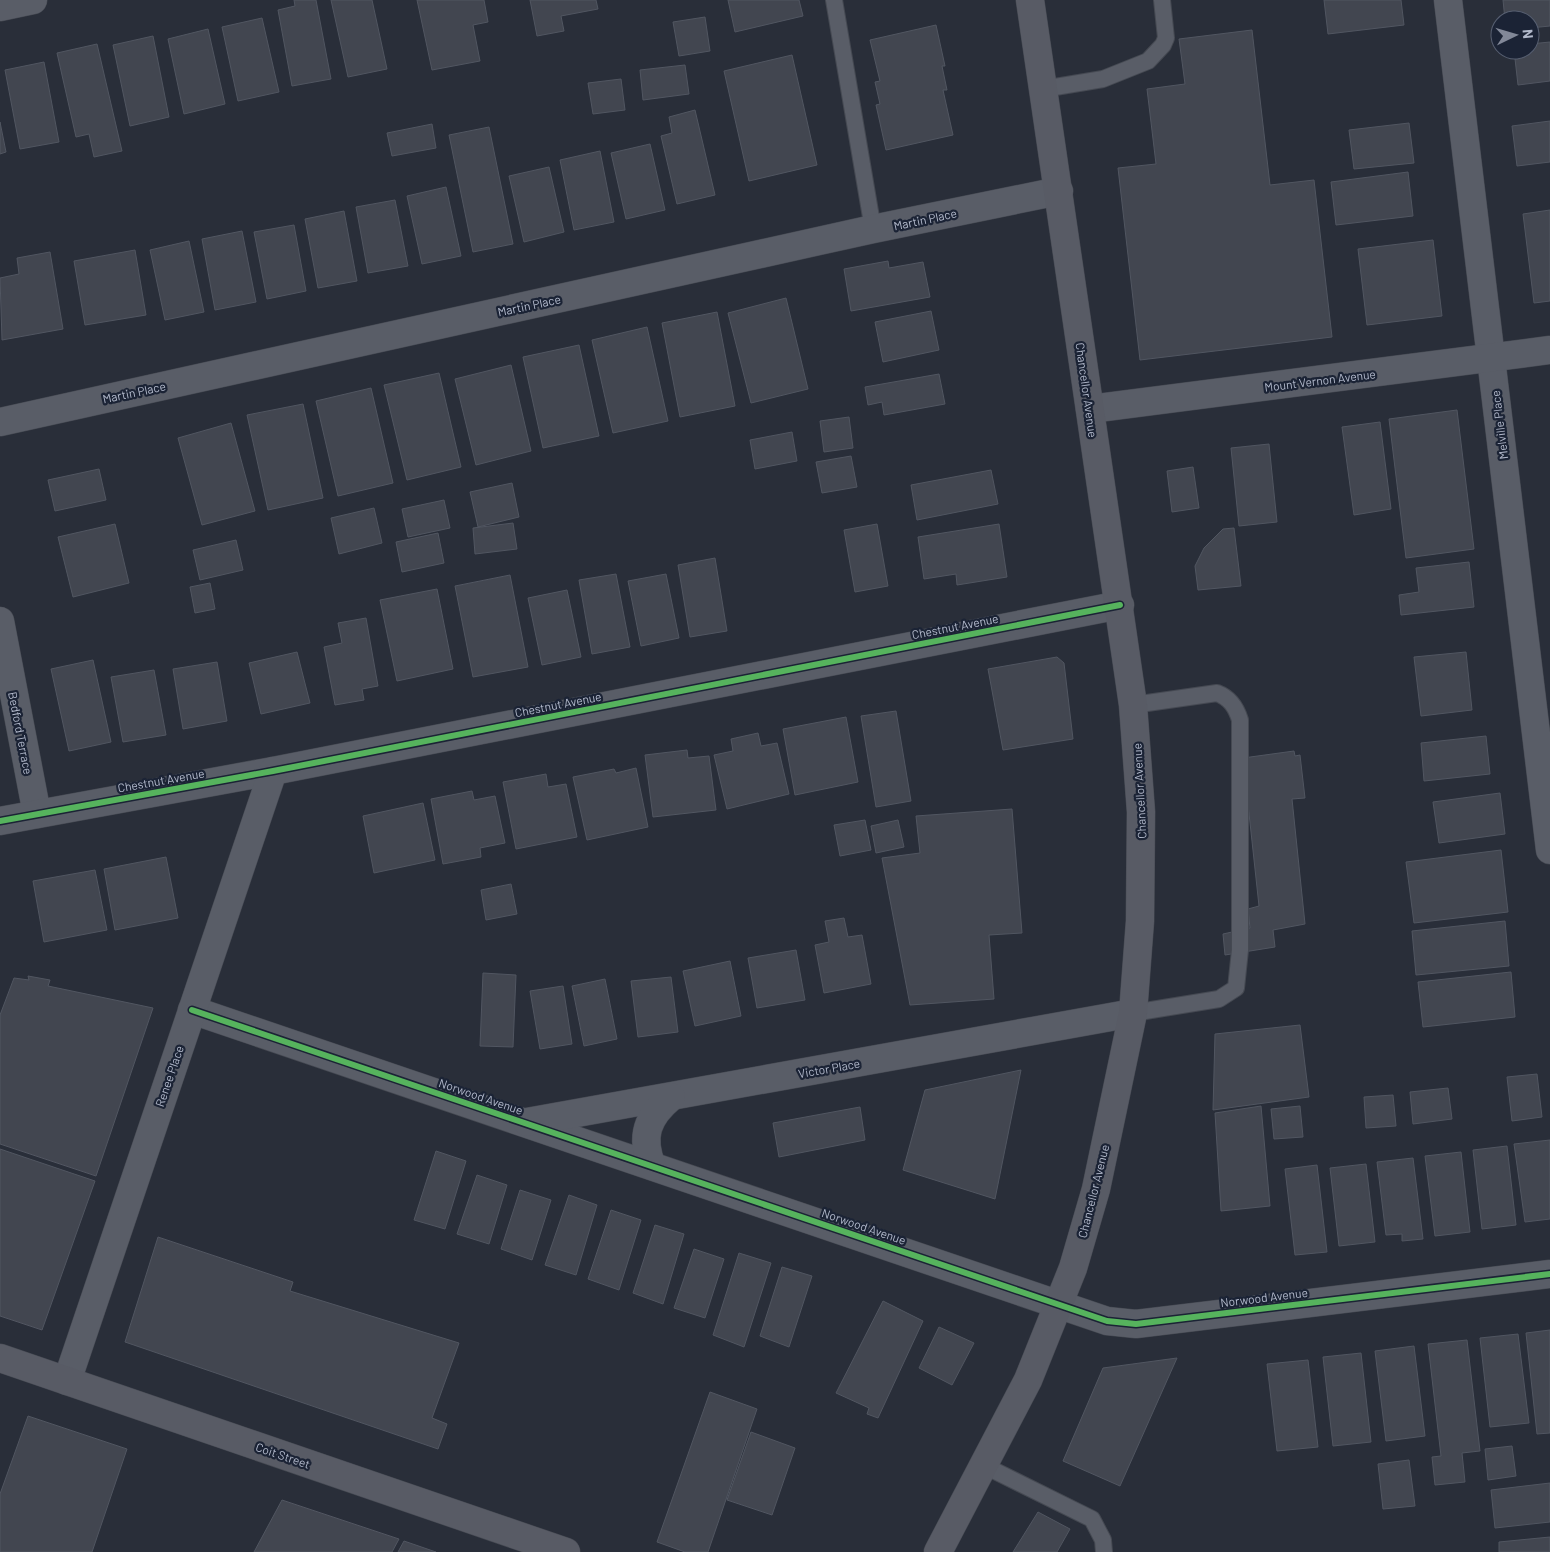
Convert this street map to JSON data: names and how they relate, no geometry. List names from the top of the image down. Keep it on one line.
{"streets":{"main road":["Chancellor Avenue","Coit Street"],"street":["Martin Place","Mount Vernon Avenue","Melville Place","Chestnut Avenue","Bedford Terrace","Victor Place","Renee Place","Norwood Avenue"]},"crossings":[["Martin Place","Chancellor Avenue"],["Mount Vernon Avenue","Chancellor Avenue"],["Mount Vernon Avenue","Melville Place"],["Chancellor Avenue","Chestnut Avenue"],["Chancellor Avenue","Victor Place"],["Chancellor Avenue","Norwood Avenue"],["Chestnut Avenue","Bedford Terrace"],["Chestnut Avenue","Renee Place"],["Victor Place","Norwood Avenue"],["Renee Place","Norwood Avenue"],["Renee Place","Coit Street"]],"north":"right"}
